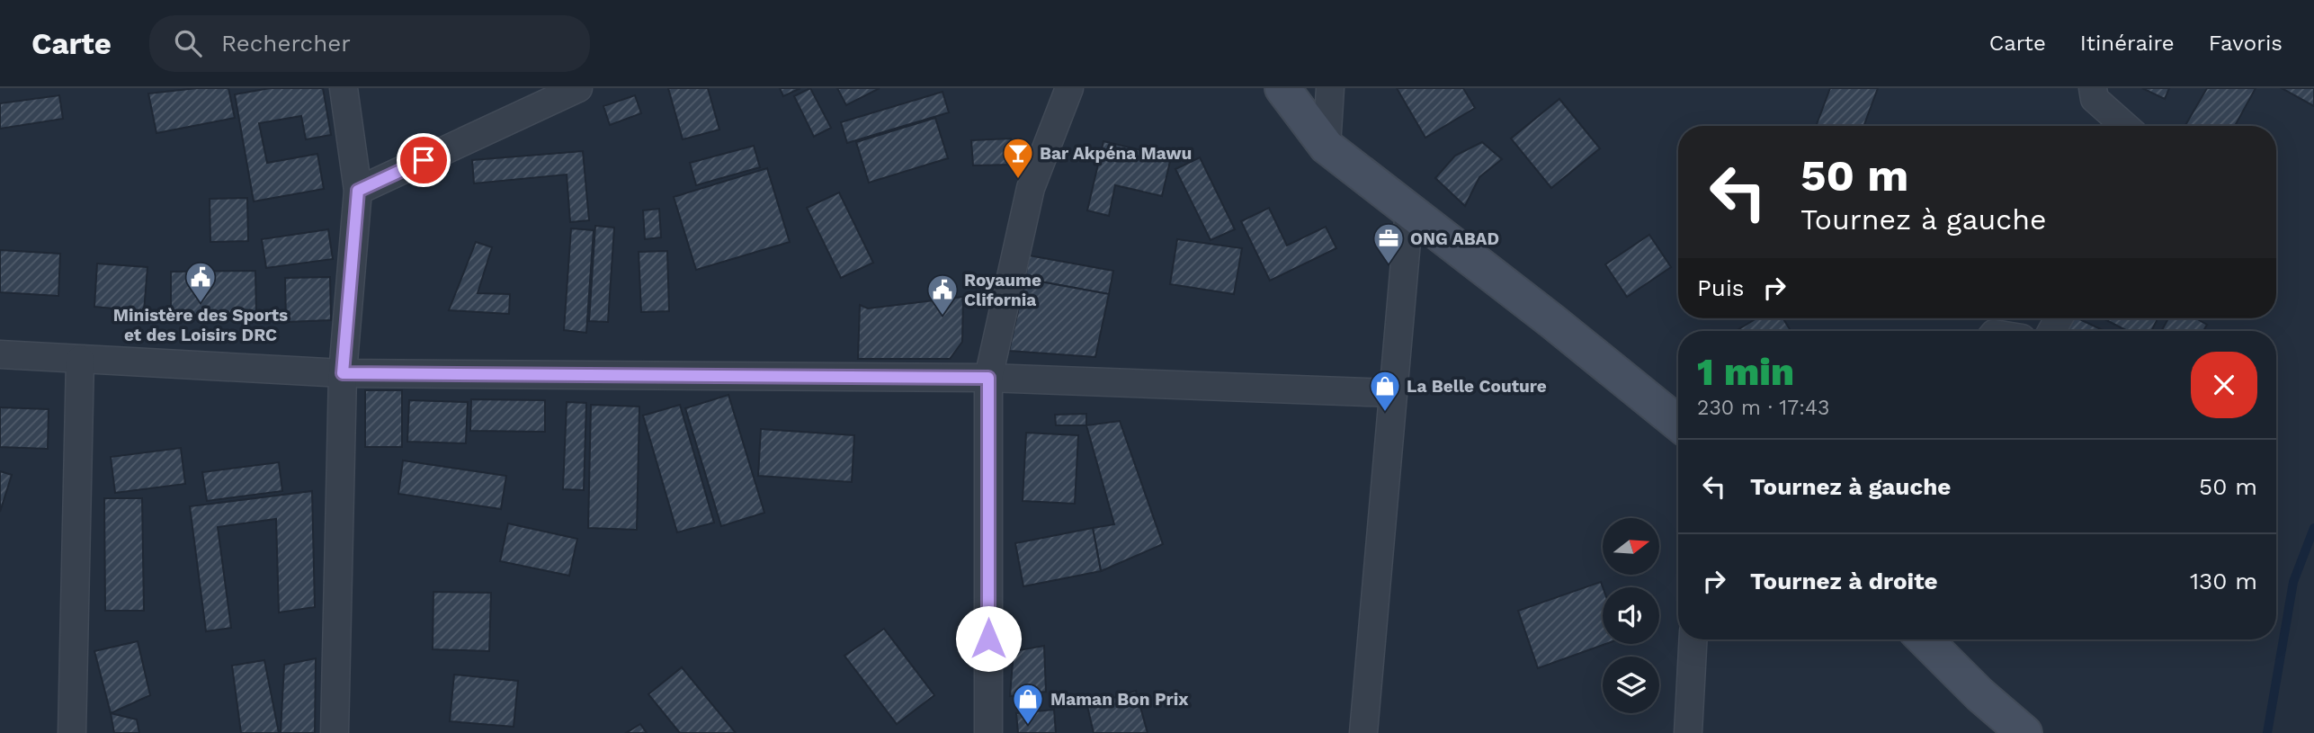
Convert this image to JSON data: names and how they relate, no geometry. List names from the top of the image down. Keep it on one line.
{"places":{"bar":["Bar Akpéna Mawu"],"office":["ONG ABAD"],"public building":["Ministère des Sports et des Loisirs DRC","Royaume Clifornia"],"shop":["La Belle Couture","Maman Bon Prix"]},"north":"right","page":{"header":"Carte","search":"Rechercher","nav":["Carte","Itinéraire","Favoris"],"turn":["50 m","Tournez à gauche"],"then":"Puis","heading":["1 min","230 m · 17:43"],"list":[{"name":"Tournez à gauche","value":"50 m"},{"name":"Tournez à droite","value":"130 m"}]}}
